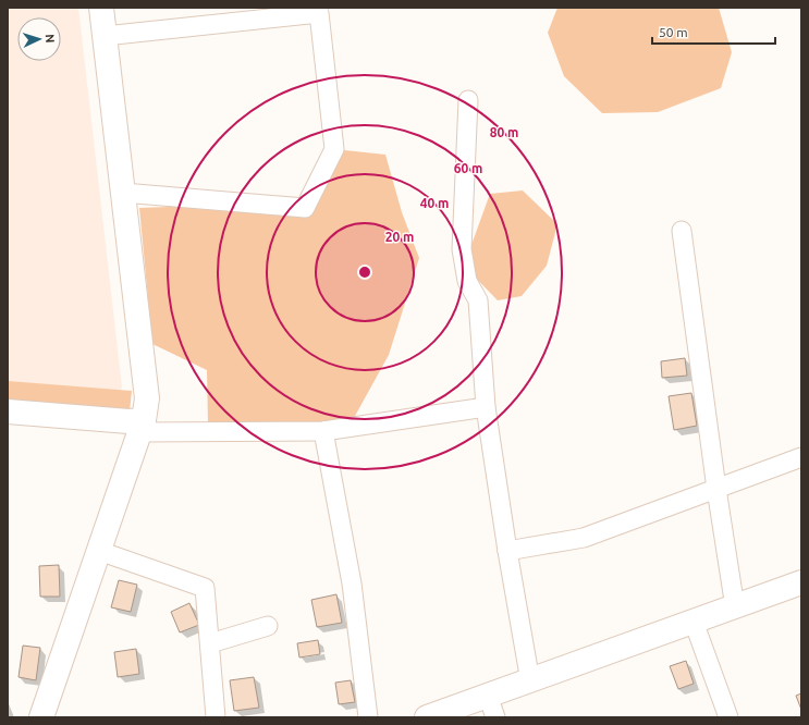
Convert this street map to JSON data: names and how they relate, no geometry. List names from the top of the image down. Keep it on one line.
{"scale_bar":"50 m","north":"right","rings":["80 m","60 m","40 m","20 m"]}
